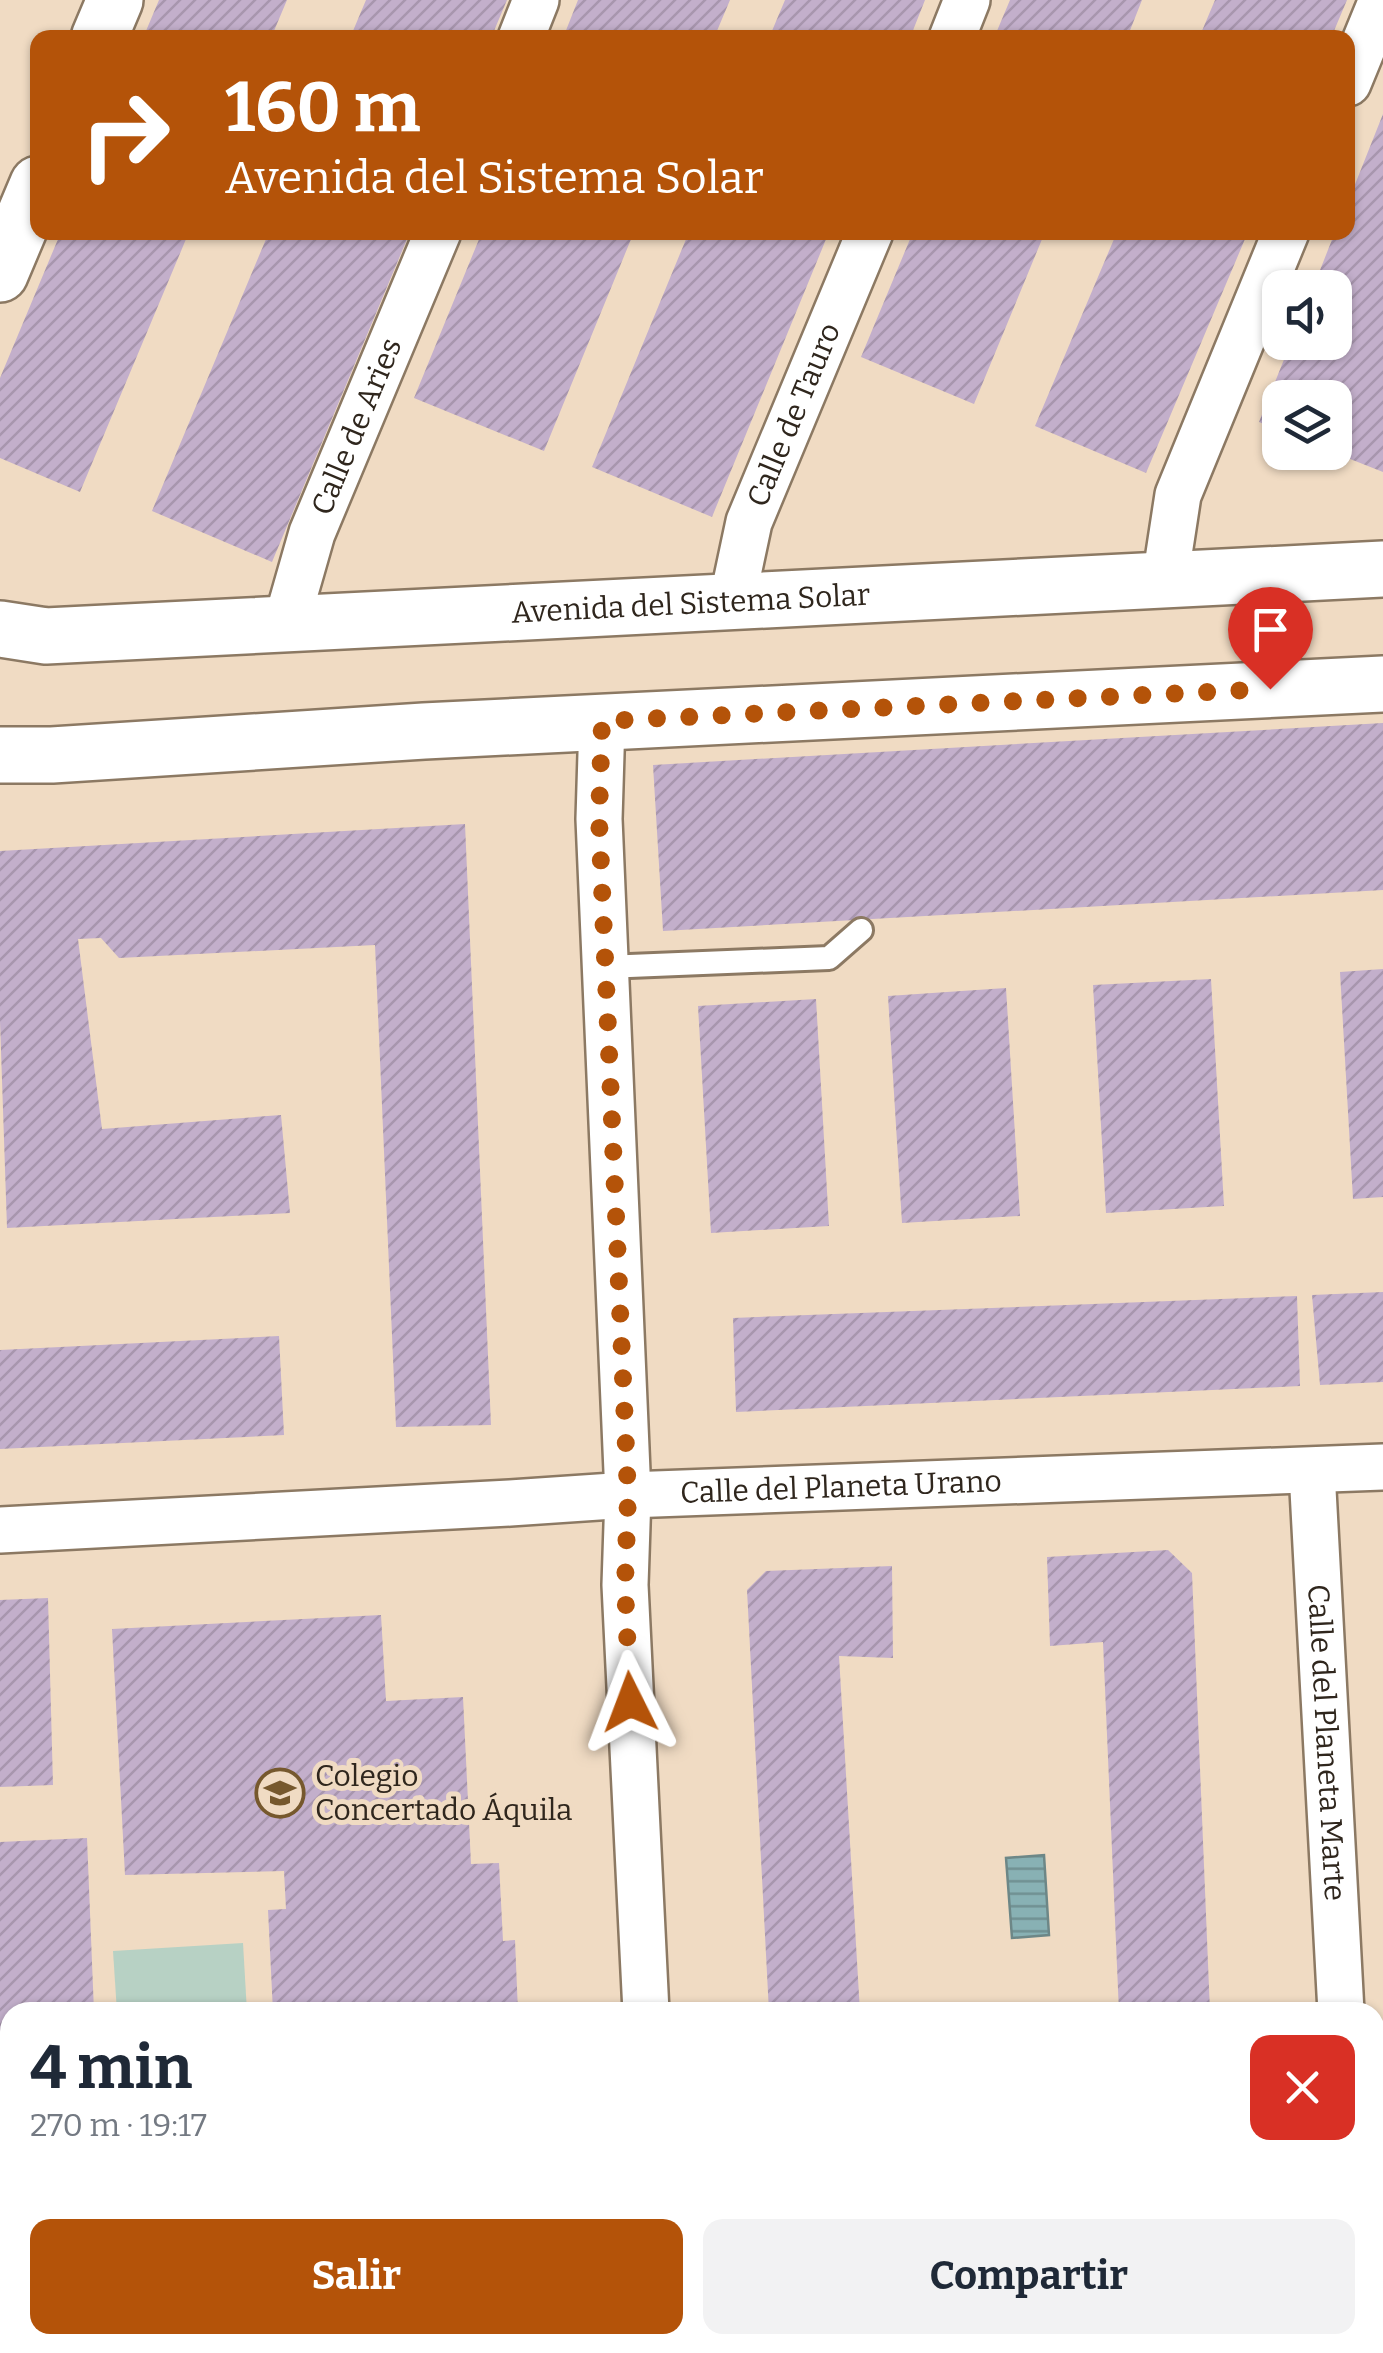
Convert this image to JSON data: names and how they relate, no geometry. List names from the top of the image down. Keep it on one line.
{"streets":{"street":["Calle de Tauro","Calle de Aries","Avenida del Sistema Solar","Calle del Planeta Urano","Calle del Planeta Marte"]},"crossings":[["Calle de Tauro","Avenida del Sistema Solar"],["Calle de Aries","Avenida del Sistema Solar"],["Calle del Planeta Urano","Calle del Planeta Marte"]],"places":{"school or university":["Colegio Concertado Áquila"]},"page":{"turn":["160 m","Avenida del Sistema Solar"],"heading":["4 min","270 m · 19:17"],"buttons":["Salir","Compartir"]}}
